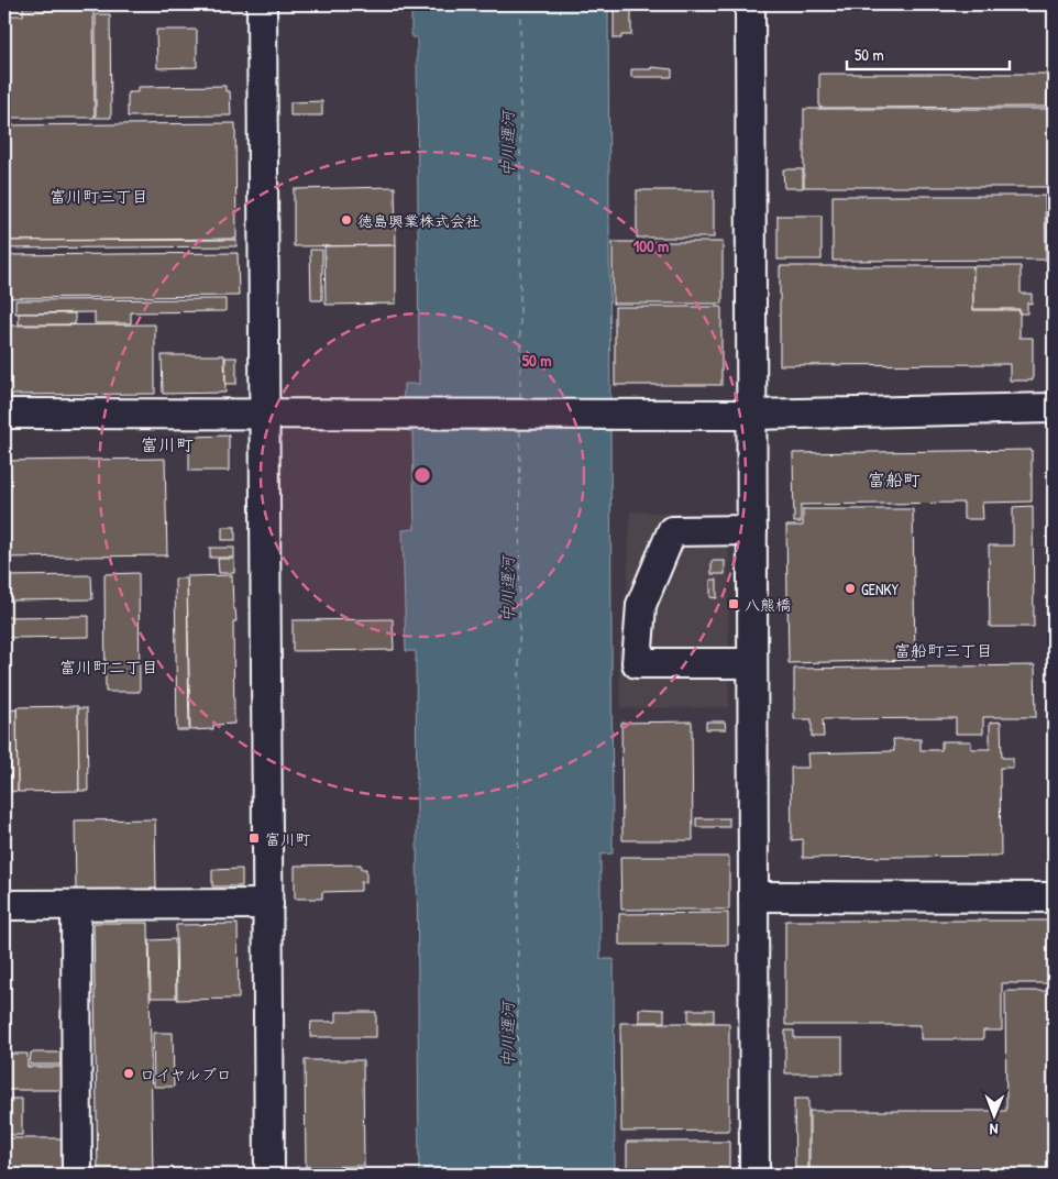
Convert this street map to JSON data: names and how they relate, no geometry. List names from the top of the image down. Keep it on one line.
{"districts":["富川町三丁目","富川町","富船町","富船町三丁目","富川町二丁目"],"water":["中川運河"],"places":{"other":["徳島興業株式会社","GENKY","ロイヤルプロ"],"transit":["八熊橋","富川町"]},"scale_bar":"50 m","north":"bottom","rings":["100 m","50 m"]}
